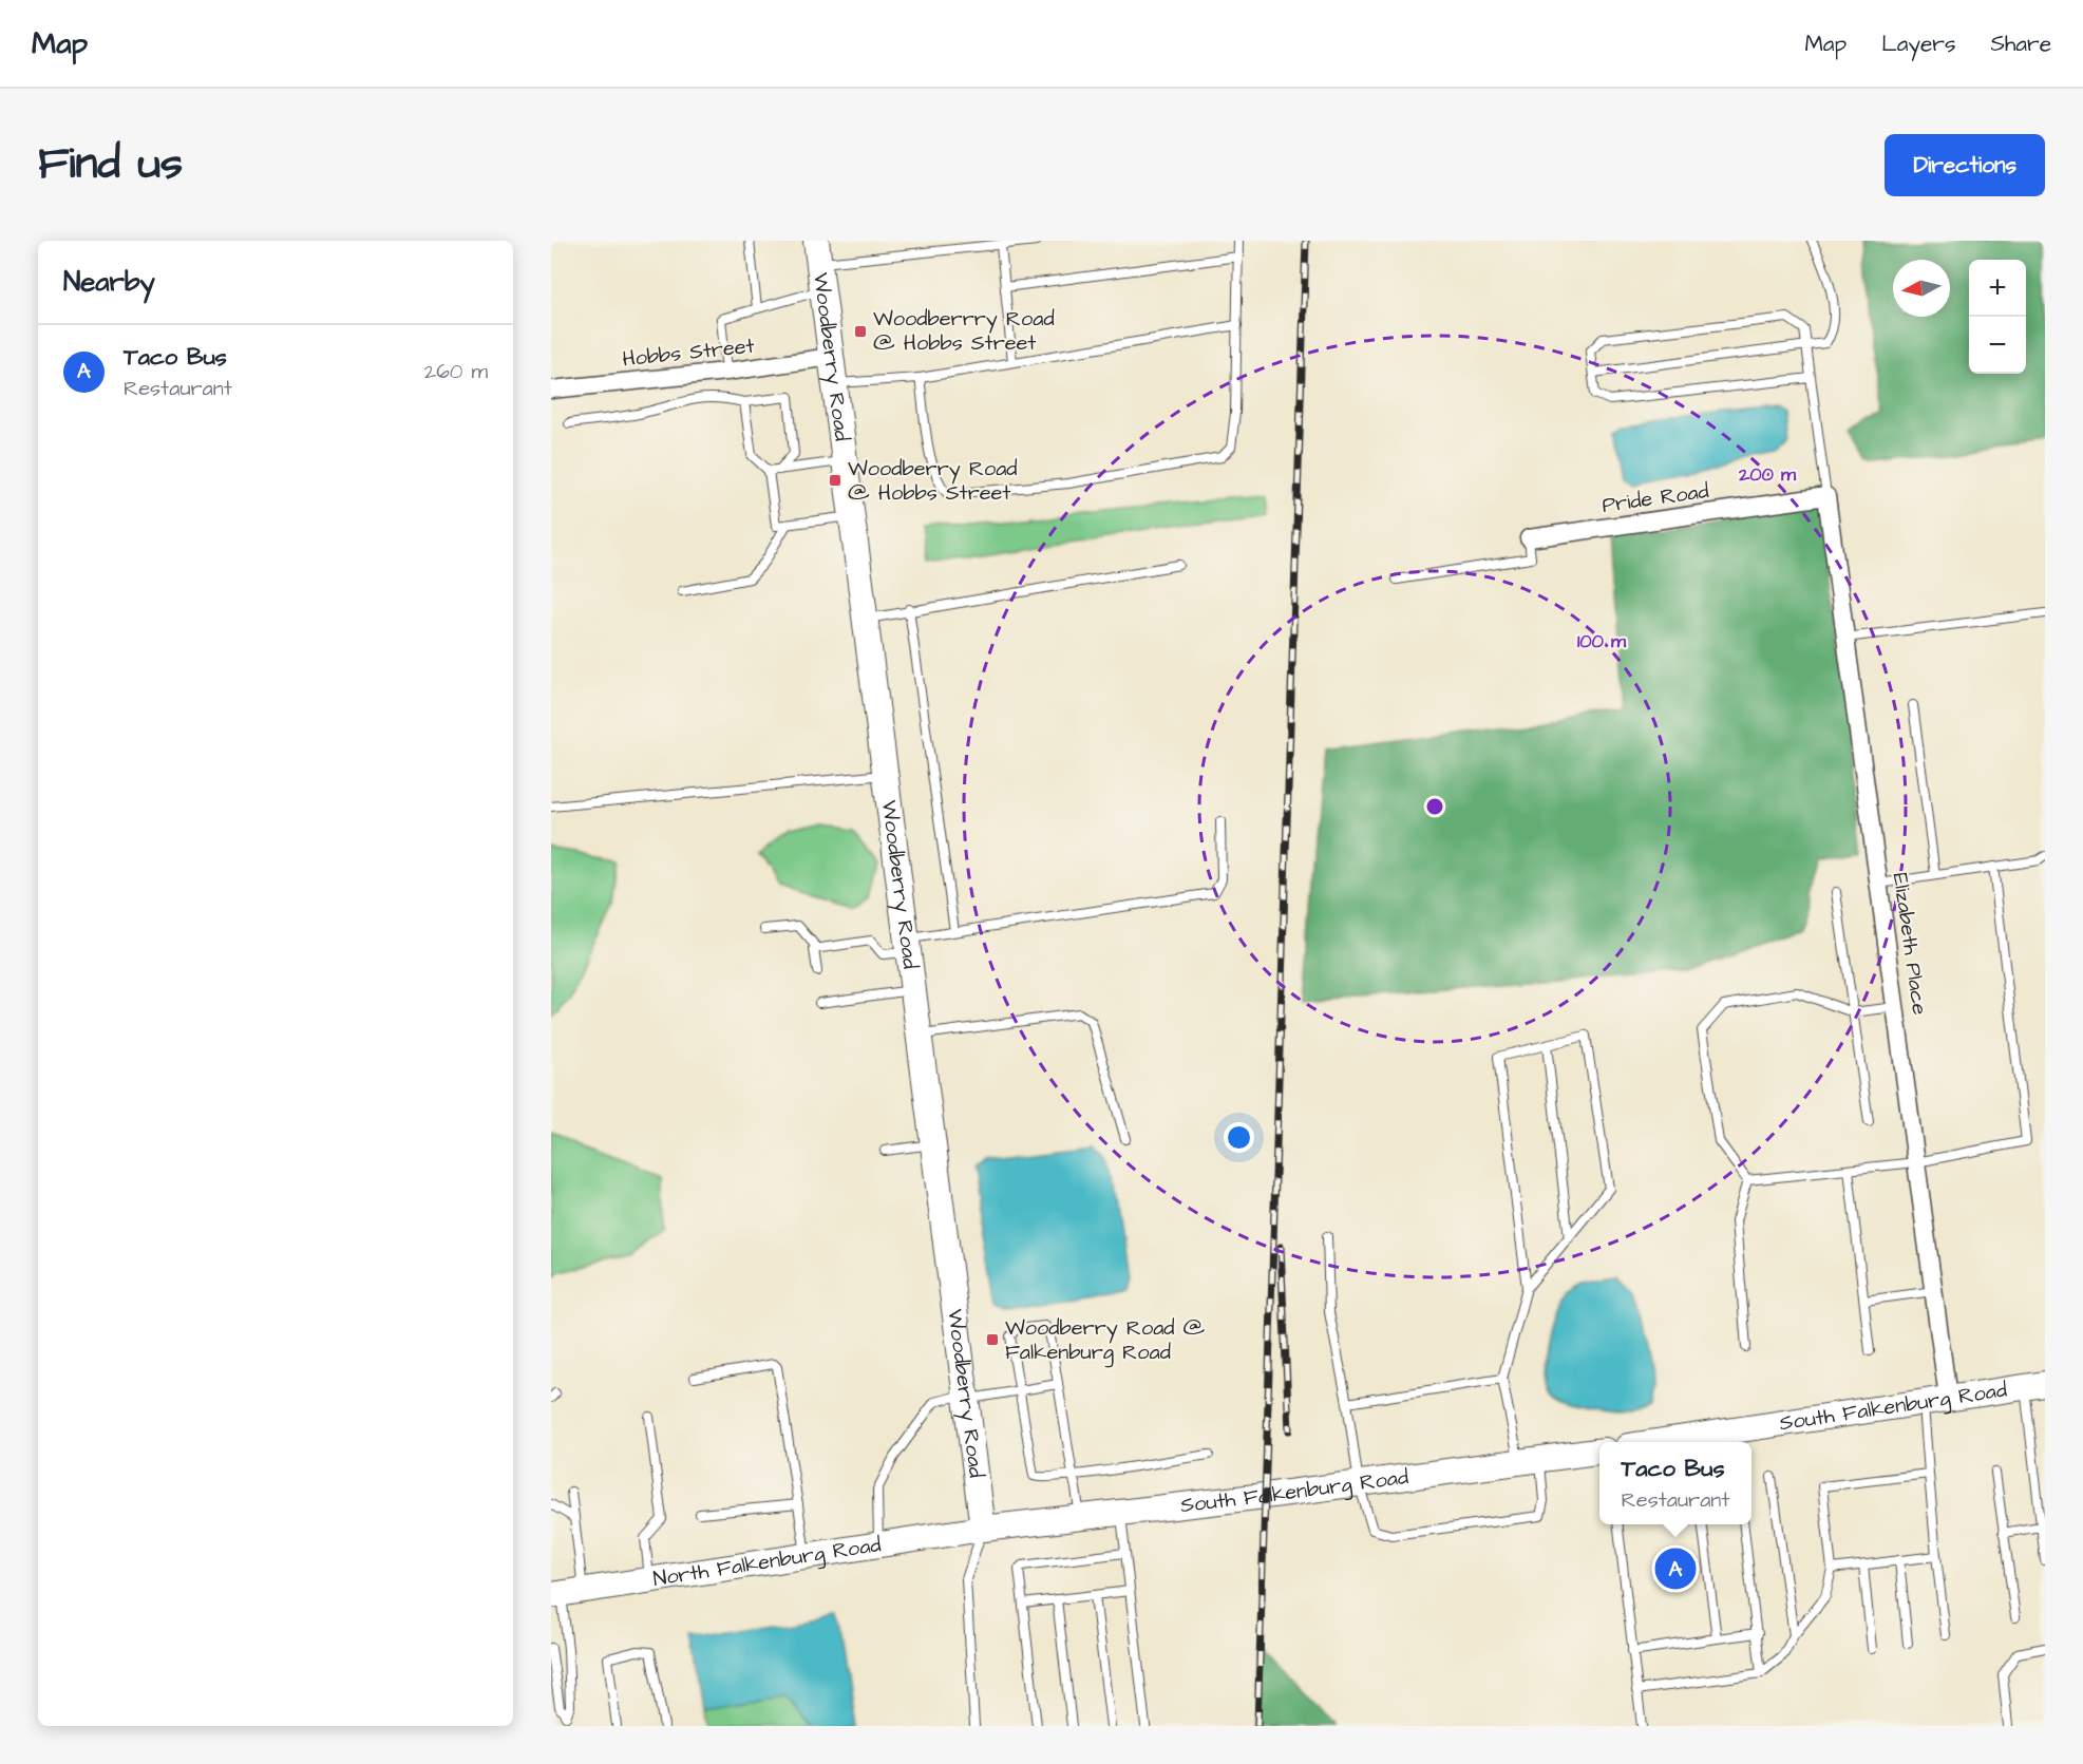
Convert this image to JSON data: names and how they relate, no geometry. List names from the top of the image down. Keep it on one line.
{"streets":{"street":["Hobbs Street","Woodberry Road","Pride Road","Elizabeth Place","South Falkenburg Road","North Falkenburg Road"]},"crossings":[["Hobbs Street","Woodberry Road"],["Woodberry Road","South Falkenburg Road"],["Woodberry Road","North Falkenburg Road"],["Pride Road","Elizabeth Place"],["Elizabeth Place","South Falkenburg Road"],["South Falkenburg Road","North Falkenburg Road"]],"places":{"transit":["Woodberrry Road @ Hobbs Street","Woodberry Road @ Hobbs Street","Woodberry Road @ Falkenburg Road"]},"north":"left","page":{"header":"Map","nav":["Map","Layers","Share"],"title":"Find us","buttons":"Directions","heading":"Nearby","map_buttons":["+","−"],"list":[{"mark":"A","name":"Taco Bus","note":"Restaurant","value":"260 m"}],"popup":["Taco Bus","Restaurant"],"pins":"A"},"rings":["200 m","100 m"]}
